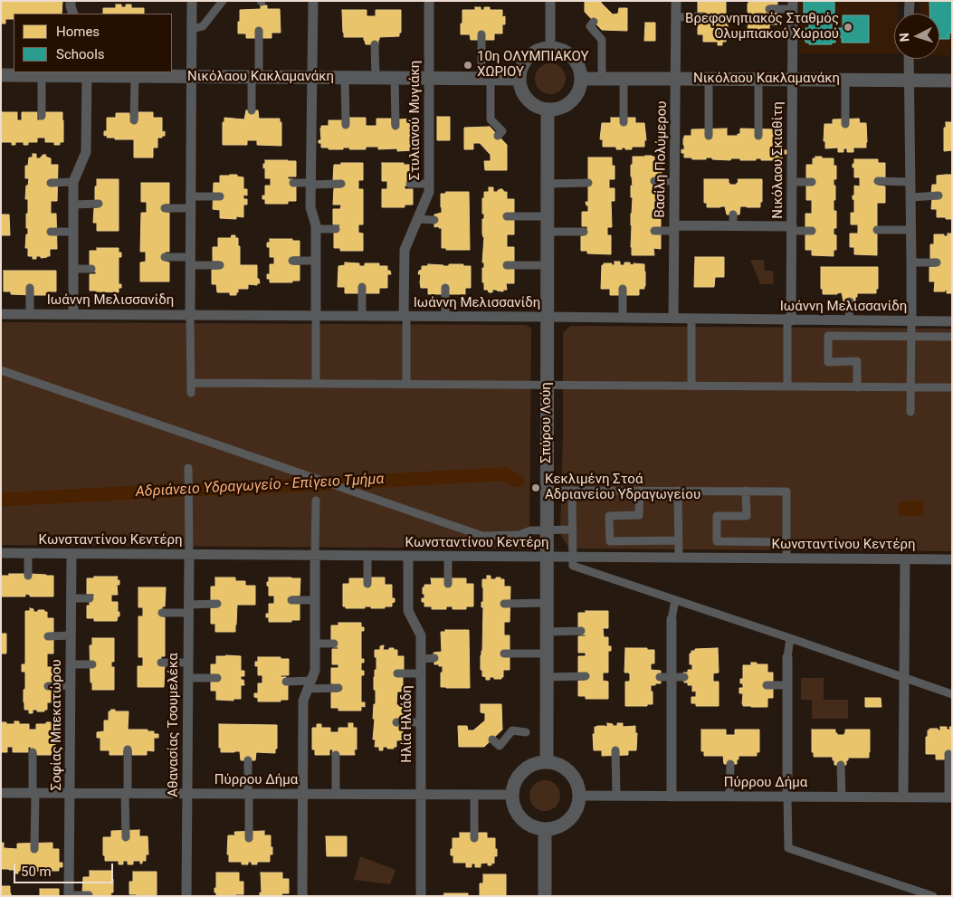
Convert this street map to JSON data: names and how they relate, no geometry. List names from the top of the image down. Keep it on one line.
{"streets":{"street":["Νικόλαου Κακλαμανάκη","Στυλιανού Μυγιάκη","Βασίλη Πολύμερου","Νικόλαου Σκιαθίτη","Ιωάννη Μελισσανίδη","Σπύρου Λούη","Κωνσταντίνου Κεντέρη","Ηλία Ηλιάδη","Σοφίας Μπεκατώρου","Αθανασίας Τσουμελέκα","Πύρρου Δήμα"]},"crossings":[["Νικόλαου Κακλαμανάκη","Στυλιανού Μυγιάκη"],["Νικόλαου Κακλαμανάκη","Βασίλη Πολύμερου"],["Νικόλαου Κακλαμανάκη","Νικόλαου Σκιαθίτη"],["Νικόλαου Κακλαμανάκη","Σπύρου Λούη"],["Στυλιανού Μυγιάκη","Ιωάννη Μελισσανίδη"],["Βασίλη Πολύμερου","Ιωάννη Μελισσανίδη"],["Νικόλαου Σκιαθίτη","Ιωάννη Μελισσανίδη"],["Ιωάννη Μελισσανίδη","Σπύρου Λούη"],["Σπύρου Λούη","Κωνσταντίνου Κεντέρη"],["Σπύρου Λούη","Πύρρου Δήμα"],["Κωνσταντίνου Κεντέρη","Ηλία Ηλιάδη"],["Κωνσταντίνου Κεντέρη","Σοφίας Μπεκατώρου"],["Κωνσταντίνου Κεντέρη","Αθανασίας Τσουμελέκα"],["Ηλία Ηλιάδη","Πύρρου Δήμα"],["Σοφίας Μπεκατώρου","Πύρρου Δήμα"],["Αθανασίας Τσουμελέκα","Πύρρου Δήμα"]],"water":["Αδριάνειο Υδραγωγείο - Επίγειο Τμήμα"],"places":["Βρεφονηπιακός Σταθμός Ολυμπιακού Χωριού","10η ΟΛΥΜΠΙΑΚΟΥ ΧΩΡΙΟΥ","Κεκλιμένη Στοά Αδριανείου Υδραγωγείου"],"legend":["Homes","Schools"],"scale_bar":"50 m","north":"left"}
